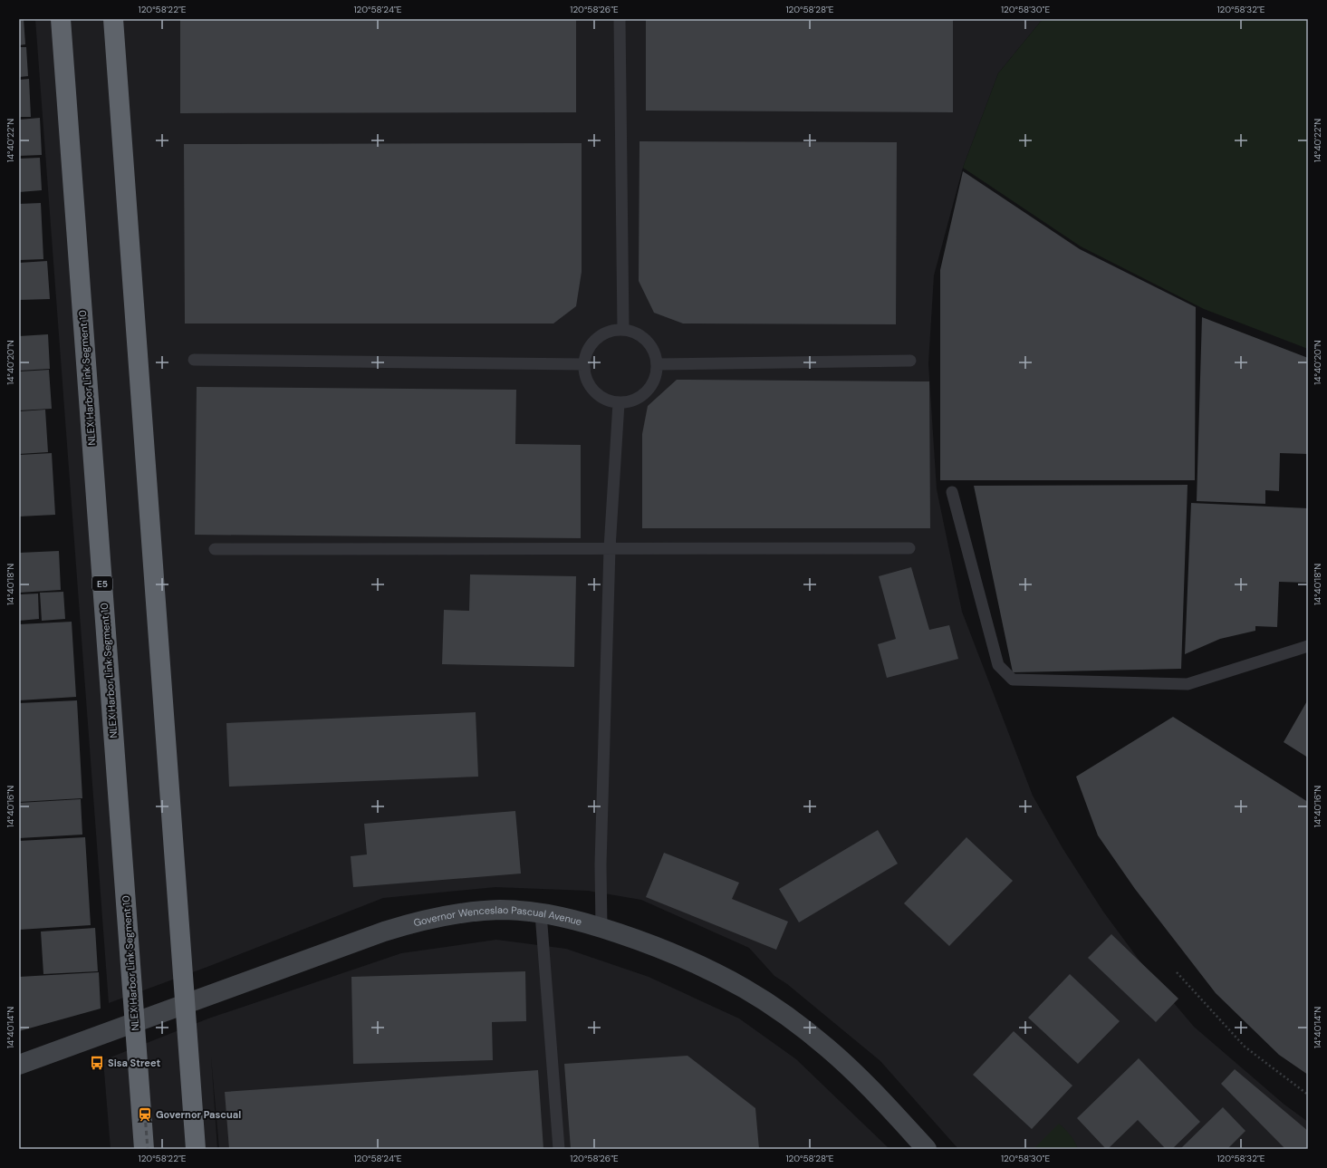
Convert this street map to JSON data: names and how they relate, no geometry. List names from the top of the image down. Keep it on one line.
{"streets":{"highway":["NLEX Harbor Link Segment 10","E5"],"main road":["Governor Wenceslao Pascual Avenue"]},"places":{"bus stop":["Sisa Street"],"station":["Governor Pascual"]},"coordinates":["120°58'22\"E","120°58'24\"E","120°58'26\"E","120°58'28\"E","120°58'30\"E","120°58'32\"E","14°40'22\"N","14°40'20\"N","14°40'18\"N","14°40'16\"N","14°40'14\"N"]}
